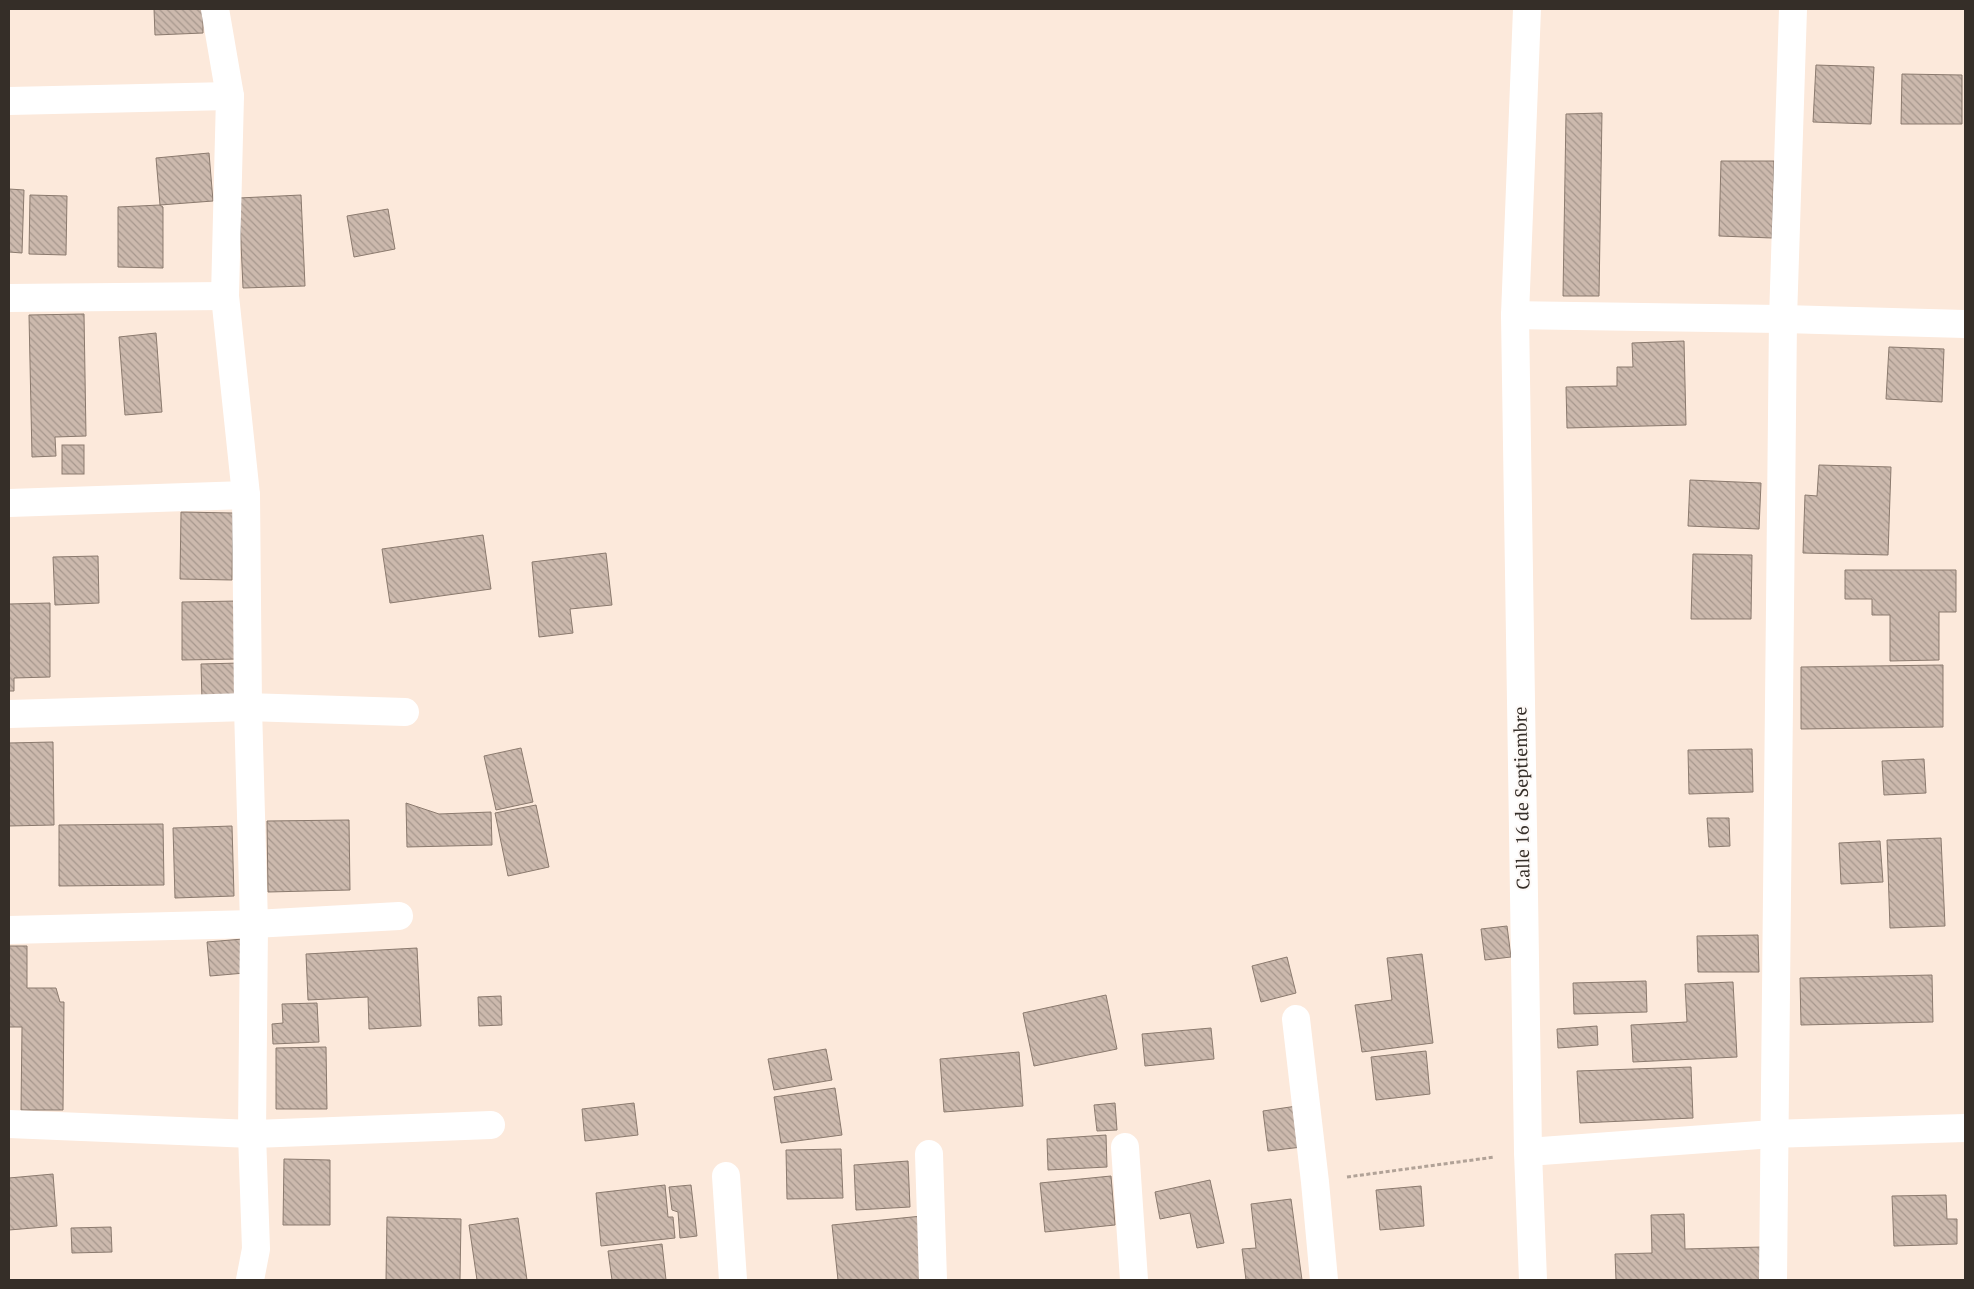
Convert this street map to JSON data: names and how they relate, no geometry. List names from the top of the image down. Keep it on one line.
{"streets":{"street":["Calle 16 de Septiembre"]}}
